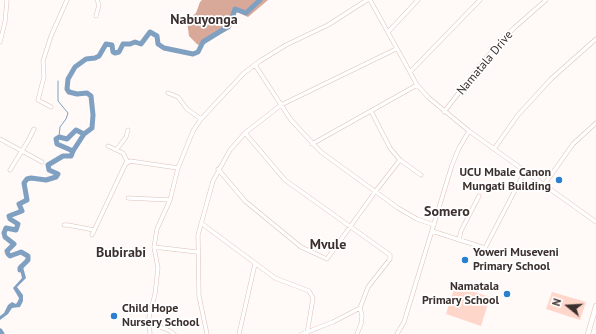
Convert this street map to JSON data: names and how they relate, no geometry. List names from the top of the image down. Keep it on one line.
{"streets":{"street":["Namatala Drive"]},"districts":["Nabuyonga","Somero","Mvule","Bubirabi"],"places":["UCU Mbale Canon Mungati Building","Yoweri Museveni Primary School","Namatala Primary School","Child Hope Nursery School"],"north":"left"}
